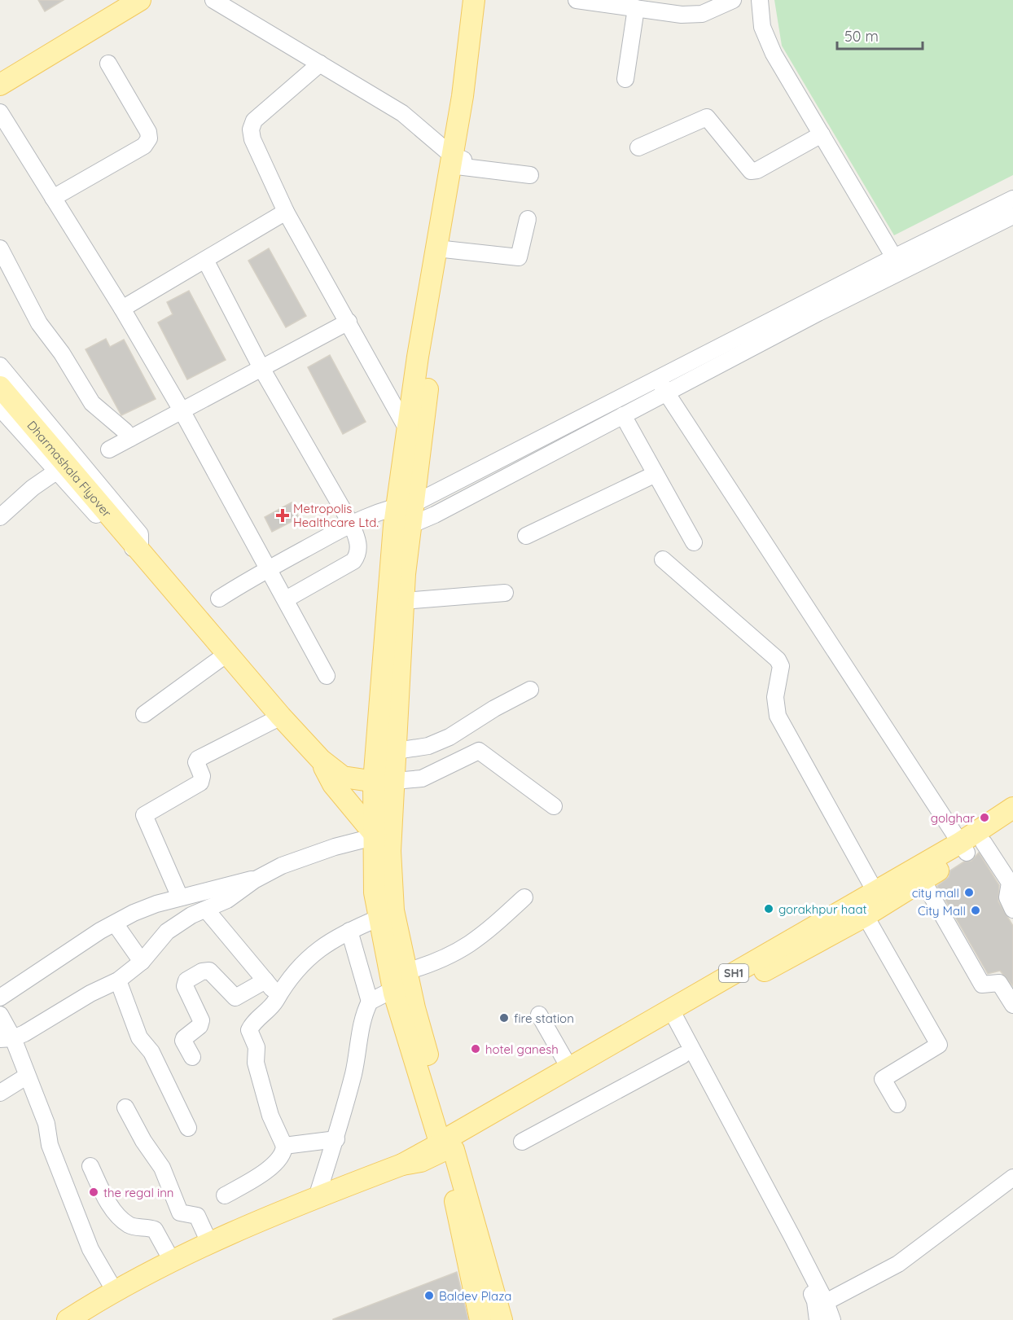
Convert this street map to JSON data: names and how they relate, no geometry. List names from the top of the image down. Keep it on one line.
{"streets":{"main road":["Dharmashala Flyover","SH1"]},"places":{"health":["Metropolis Healthcare Ltd."],"other":["golghar","city mall","gorakhpur haat","City Mall","fire station","hotel ganesh","the regal inn","Baldev Plaza"]},"scale_bar":"50 m"}
